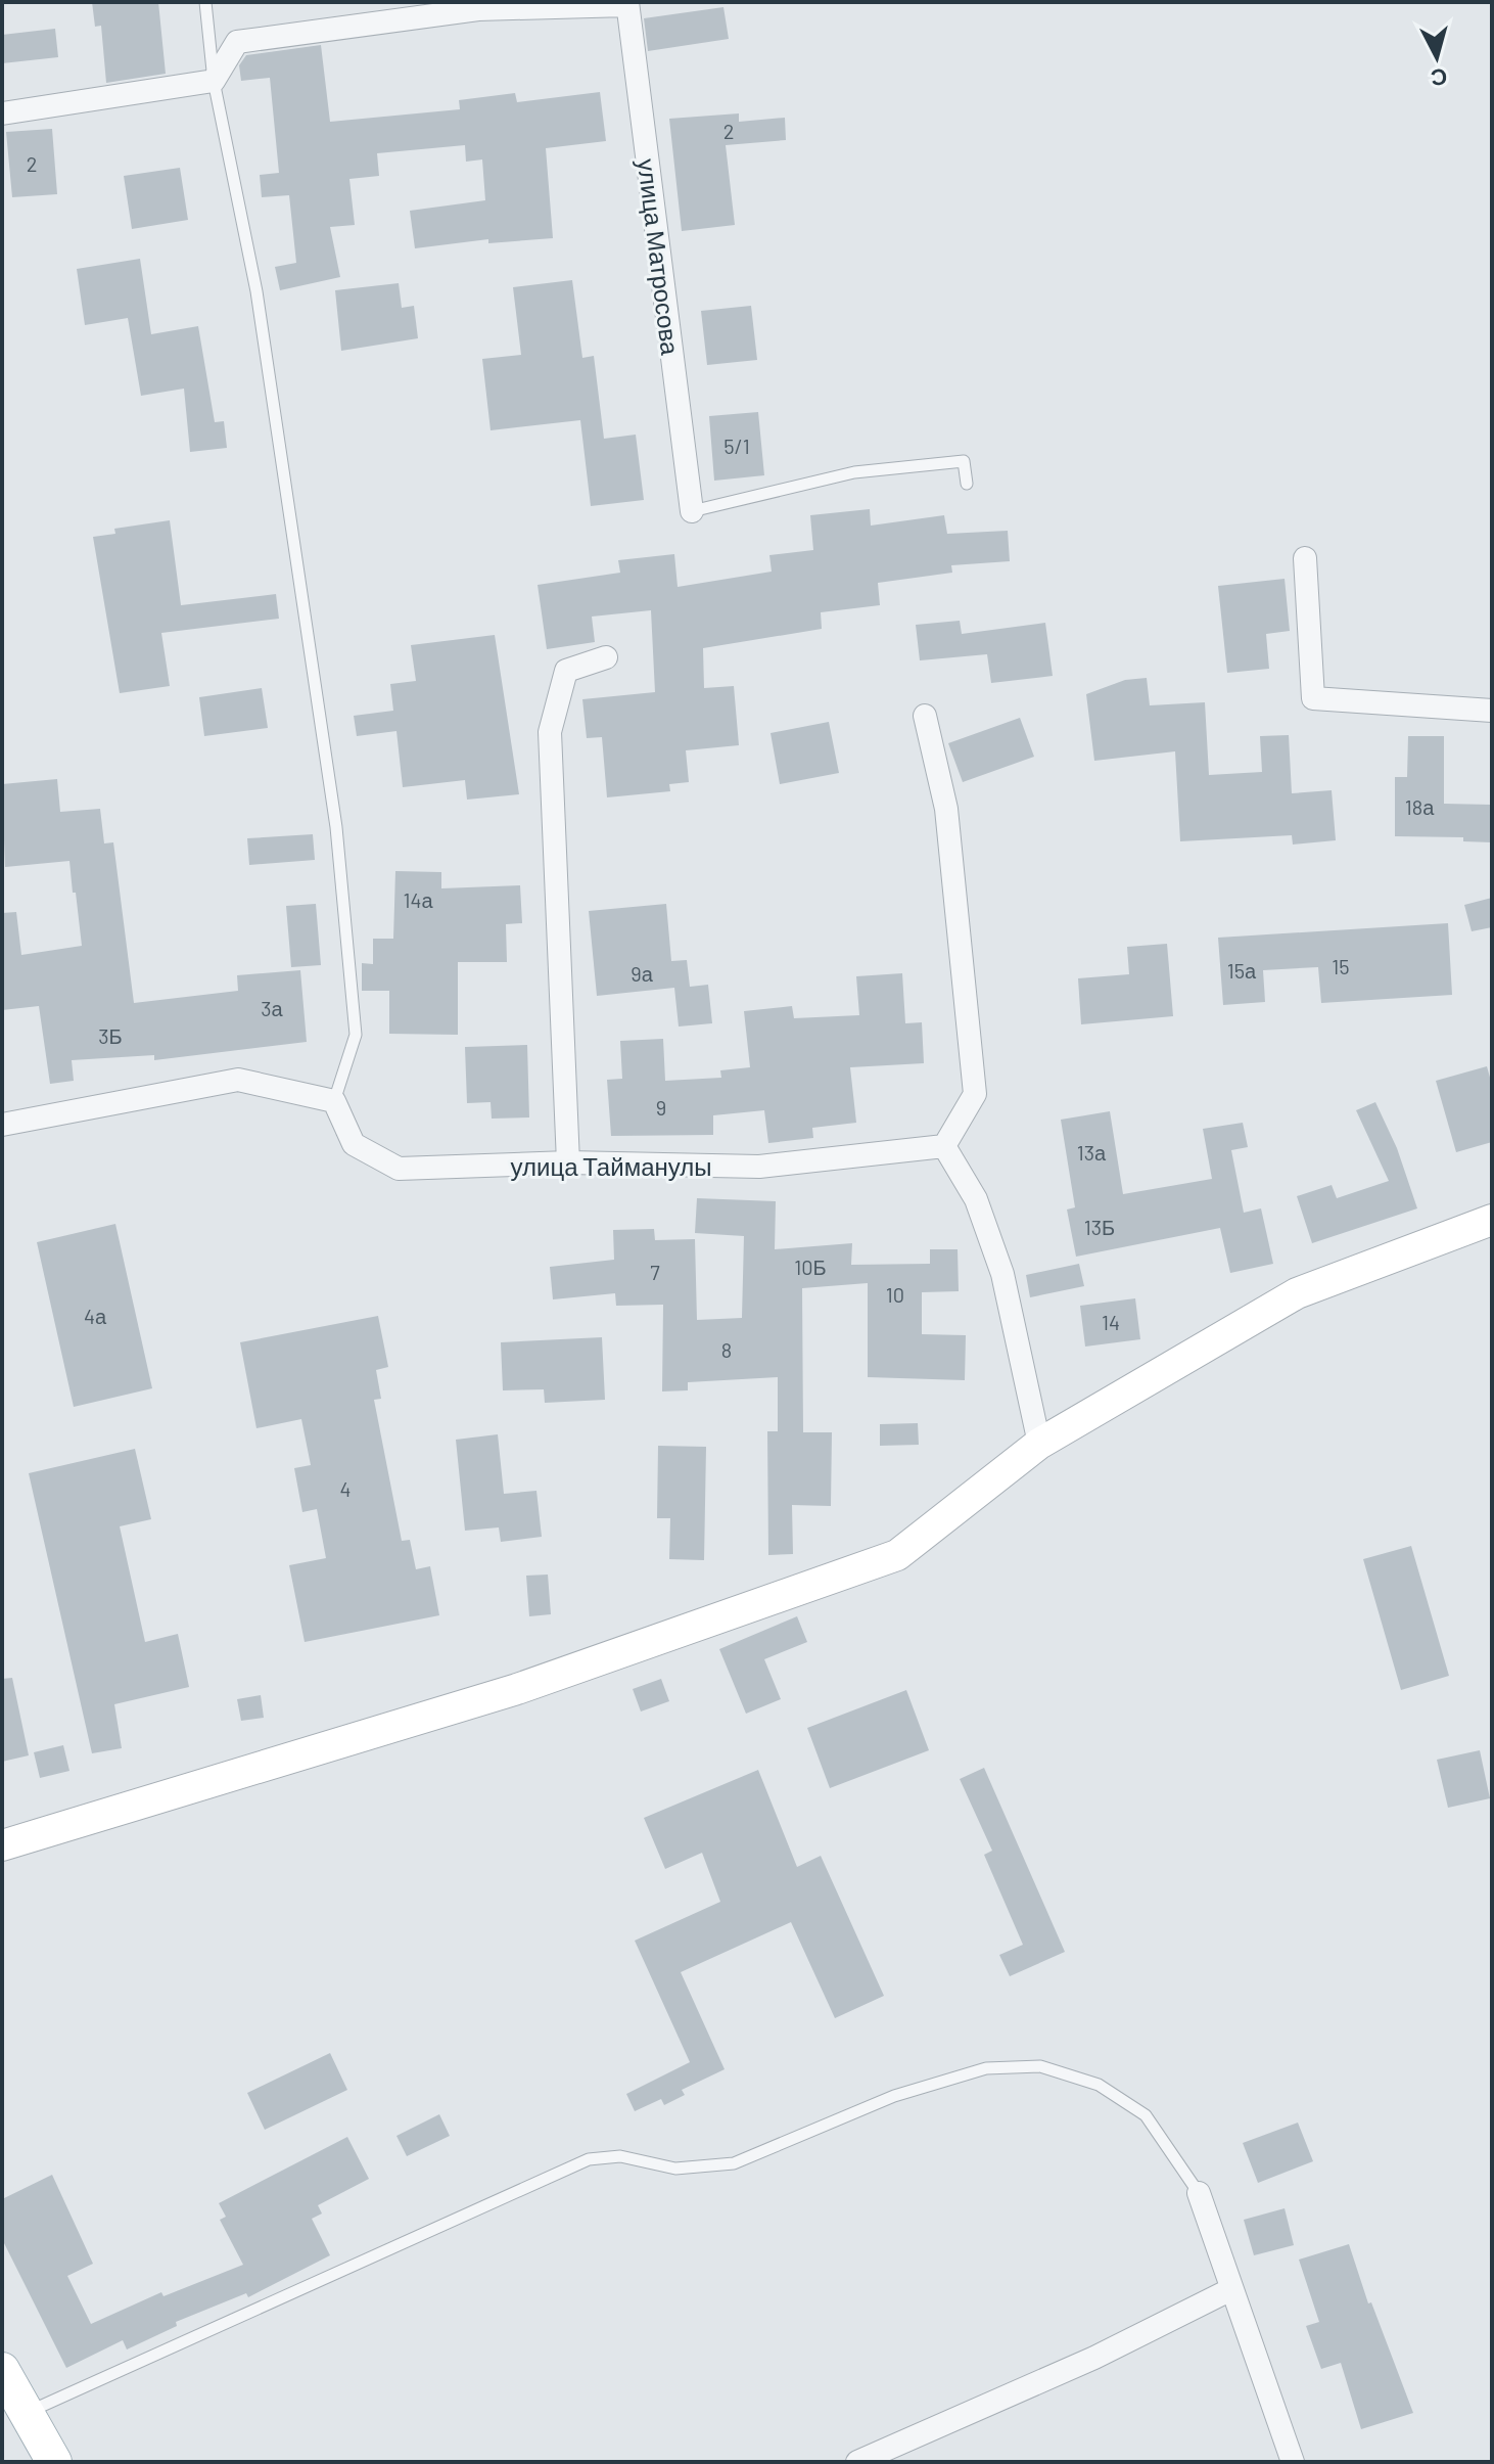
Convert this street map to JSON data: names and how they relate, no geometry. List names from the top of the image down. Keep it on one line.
{"streets":{"street":["улица Матросова","улица Тайманулы"]},"house_numbers":["2","2","5/1","18а","14а","15","15а","9а","3а","3Б","9","13а","13Б","10Б","7","10","4а","14","8","4"],"north":"bottom"}
